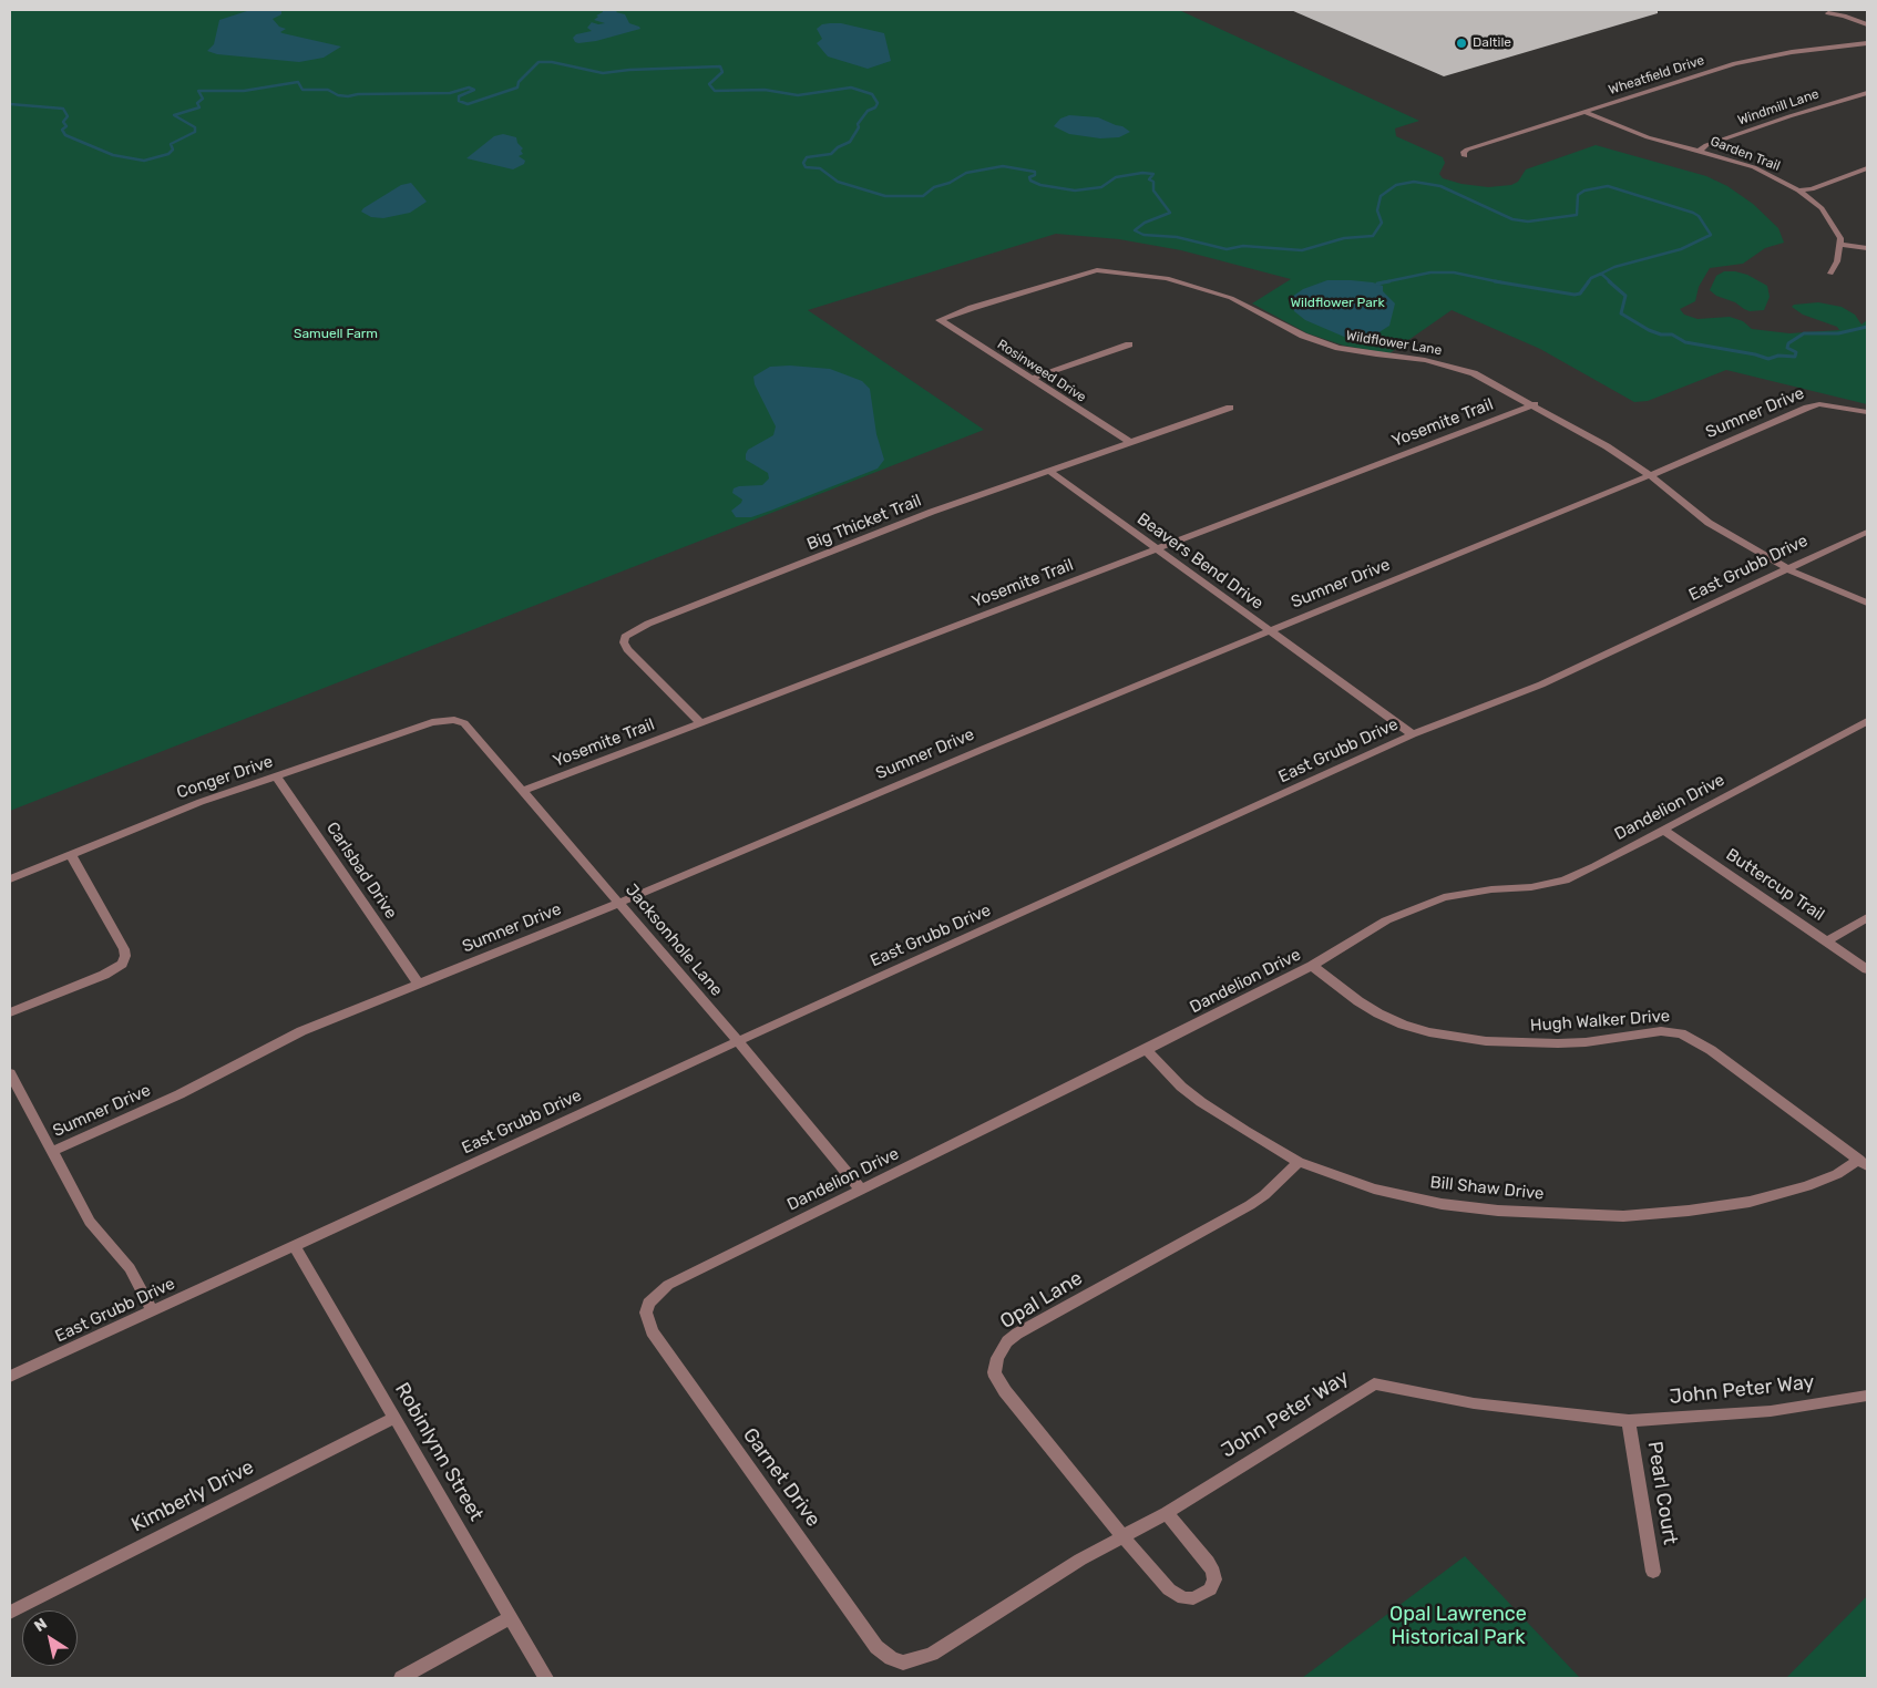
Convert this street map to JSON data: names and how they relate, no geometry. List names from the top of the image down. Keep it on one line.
{"streets":{"street":["Wheatfield Drive","Windmill Lane","Garden Trail","Wildflower Lane","Rosinweed Drive","Sumner Drive","Yosemite Trail","Big Thicket Trail","Beavers Bend Drive","East Grubb Drive","Conger Drive","Dandelion Drive","Carlsbad Drive","Buttercup Trail","Jacksonhole Lane","Hugh Walker Drive","Bill Shaw Drive","Opal Lane","John Peter Way","Robinlynn Street","Garnet Drive","Pearl Court","Kimberly Drive"]},"crossings":[["Wheatfield Drive","Garden Trail"],["Windmill Lane","Garden Trail"],["Wildflower Lane","Rosinweed Drive"],["Wildflower Lane","Sumner Drive"],["Wildflower Lane","Yosemite Trail"],["Wildflower Lane","East Grubb Drive"],["Rosinweed Drive","Big Thicket Trail"],["Sumner Drive","Beavers Bend Drive"],["Sumner Drive","Carlsbad Drive"],["Sumner Drive","Jacksonhole Lane"],["Yosemite Trail","Big Thicket Trail"],["Yosemite Trail","Beavers Bend Drive"],["Yosemite Trail","Jacksonhole Lane"],["Big Thicket Trail","Beavers Bend Drive"],["Beavers Bend Drive","East Grubb Drive"],["East Grubb Drive","Jacksonhole Lane"],["East Grubb Drive","Robinlynn Street"],["Conger Drive","Carlsbad Drive"],["Conger Drive","Jacksonhole Lane"],["Dandelion Drive","Buttercup Trail"],["Dandelion Drive","Jacksonhole Lane"],["Dandelion Drive","Hugh Walker Drive"],["Dandelion Drive","Bill Shaw Drive"],["Dandelion Drive","Garnet Drive"],["Hugh Walker Drive","Bill Shaw Drive"],["Bill Shaw Drive","Opal Lane"],["Opal Lane","John Peter Way"],["John Peter Way","Garnet Drive"],["John Peter Way","Pearl Court"],["Robinlynn Street","Kimberly Drive"]],"parks":["Wildflower Park","Samuell Farm","Opal Lawrence Historical Park"],"places":["Daltile"],"north":"top left"}
